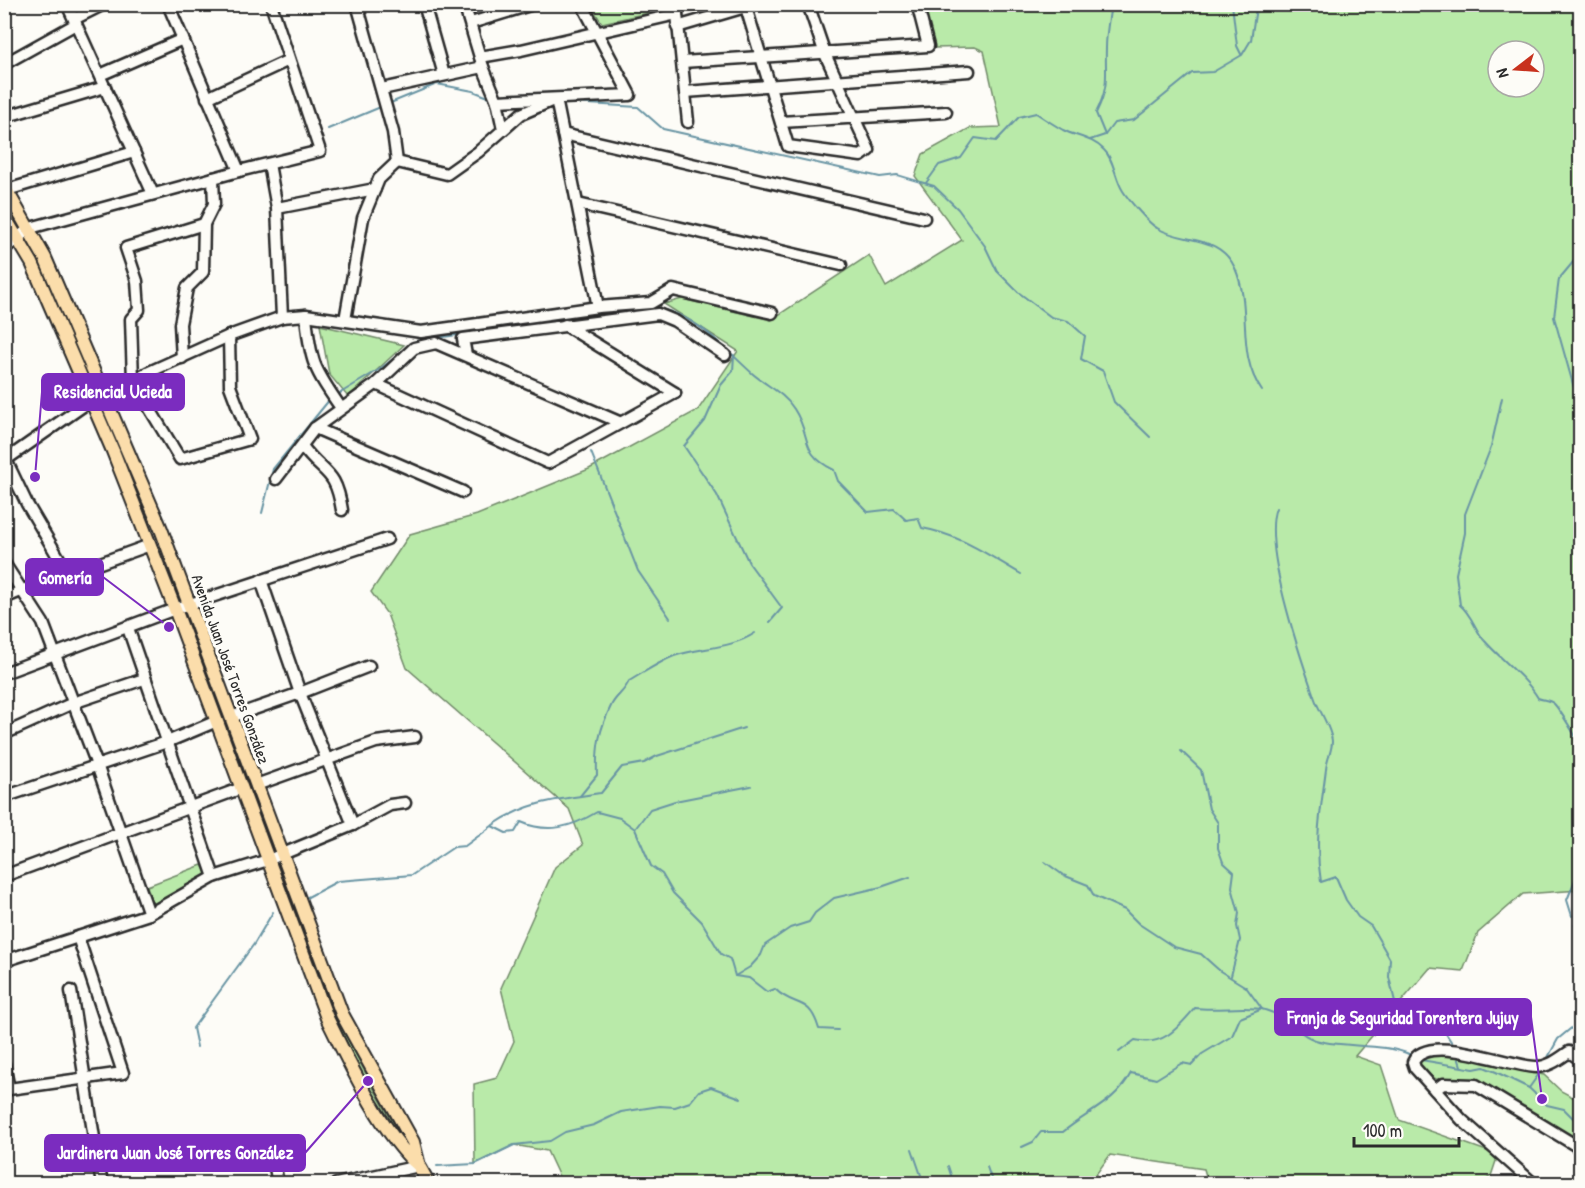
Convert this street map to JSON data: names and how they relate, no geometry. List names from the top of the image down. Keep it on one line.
{"streets":{"main road":["Avenida Juan José Torres González"]},"places":["Residencial Ucieda","Gomería","Jardinera Juan José Torres González","Franja de Seguridad Torentera Jujuy"],"scale_bar":"100 m","north":"left"}
